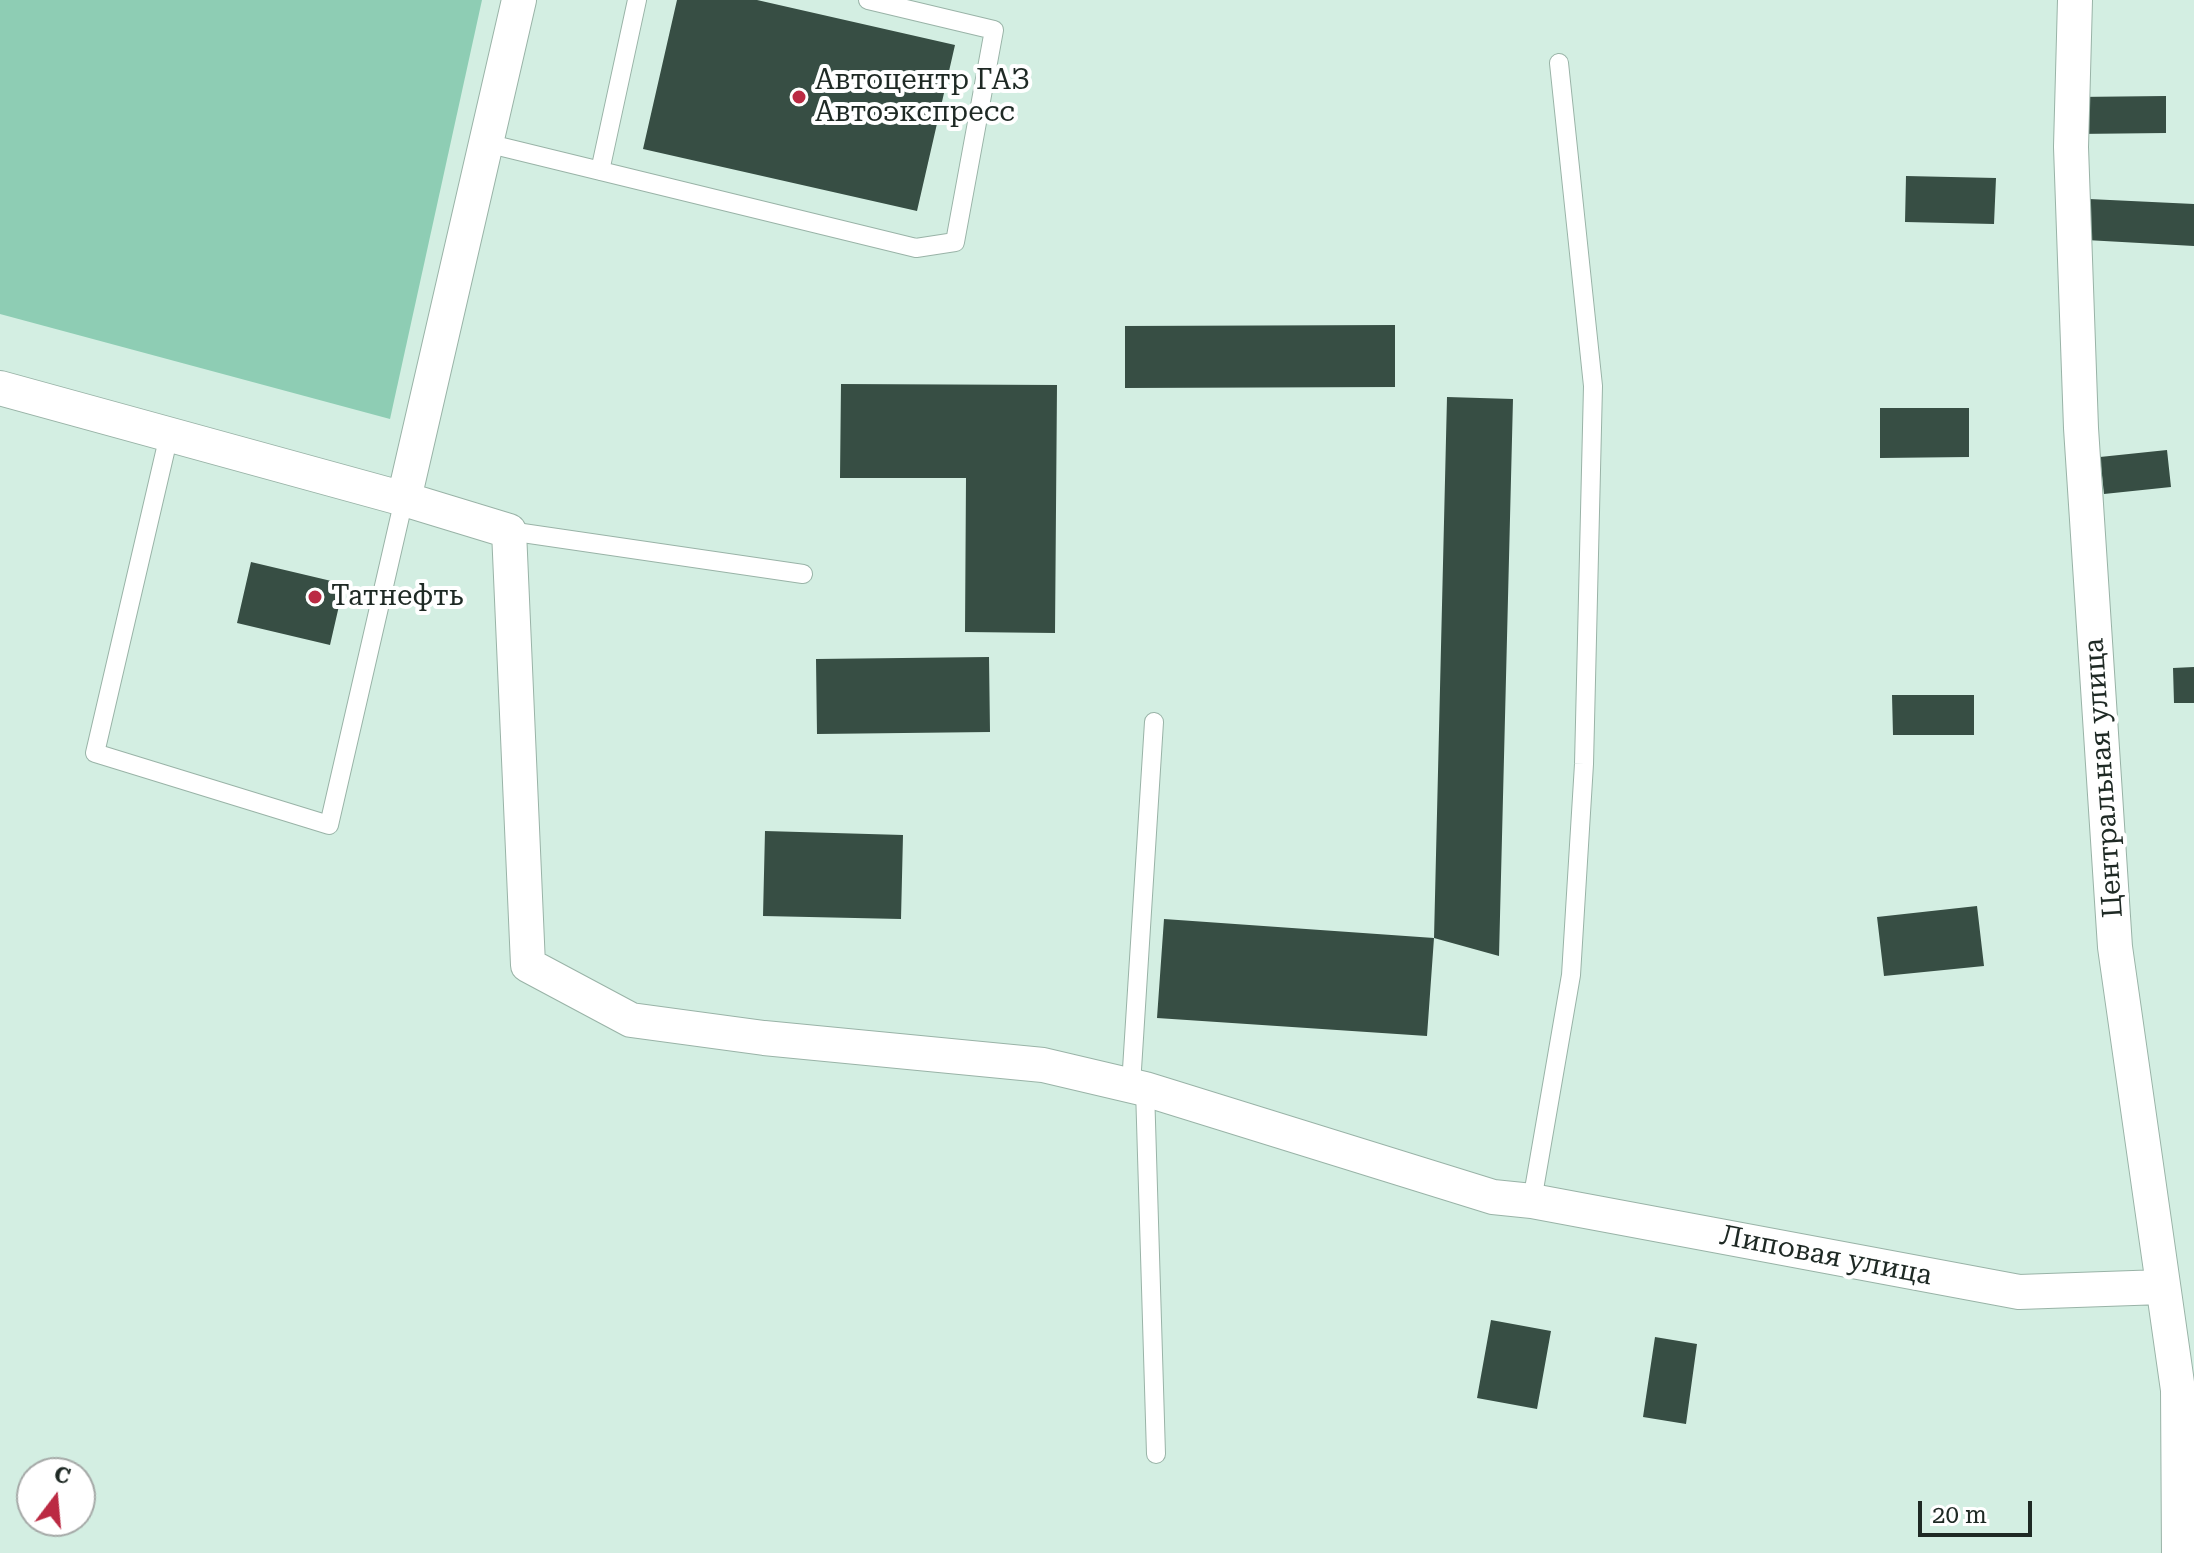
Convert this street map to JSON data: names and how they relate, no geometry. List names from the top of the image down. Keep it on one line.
{"streets":{"street":["Центральная улица","Липовая улица"]},"crossings":[["Центральная улица","Липовая улица"]],"places":["Автоцентр ГАЗ Автоэкспресс","Татнефть"],"scale_bar":"20 m","north":"top"}
